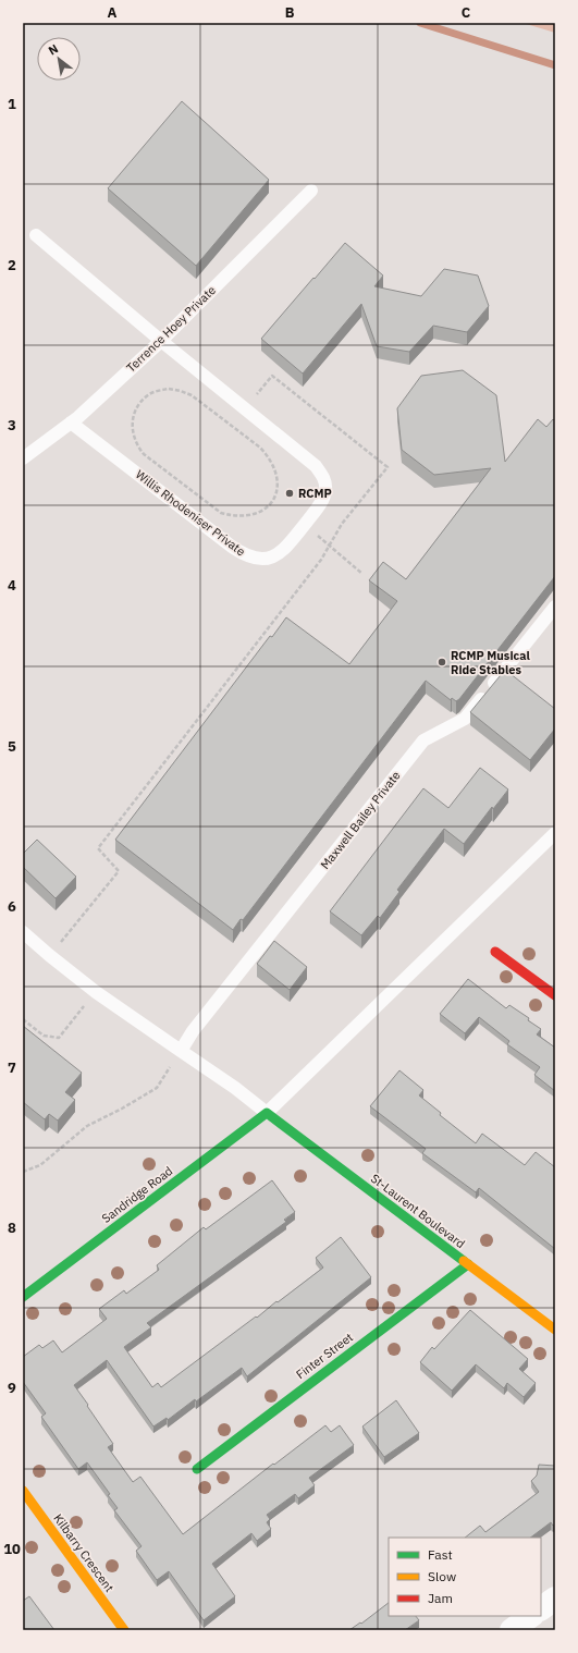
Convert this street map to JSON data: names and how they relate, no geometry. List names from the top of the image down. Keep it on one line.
{"streets":{"street":["Sandridge Road","St-Laurent Boulevard","Finter Street","Kilbarry Crescent"],"lane":["Terrence Hoey Private","Willis Rhodeniser Private","Maxwell Bailey Private"]},"crossings":[["Terrence Hoey Private","Willis Rhodeniser Private"],["Sandridge Road","St-Laurent Boulevard"],["St-Laurent Boulevard","Finter Street"]],"places":["RCMP","RCMP Musical Ride Stables"],"legend":["Fast","Slow","Jam"],"north":"top left","grid":{"columns":["A","B","C"],"rows":["1","2","3","4","5","6","7","8","9","10"]}}
